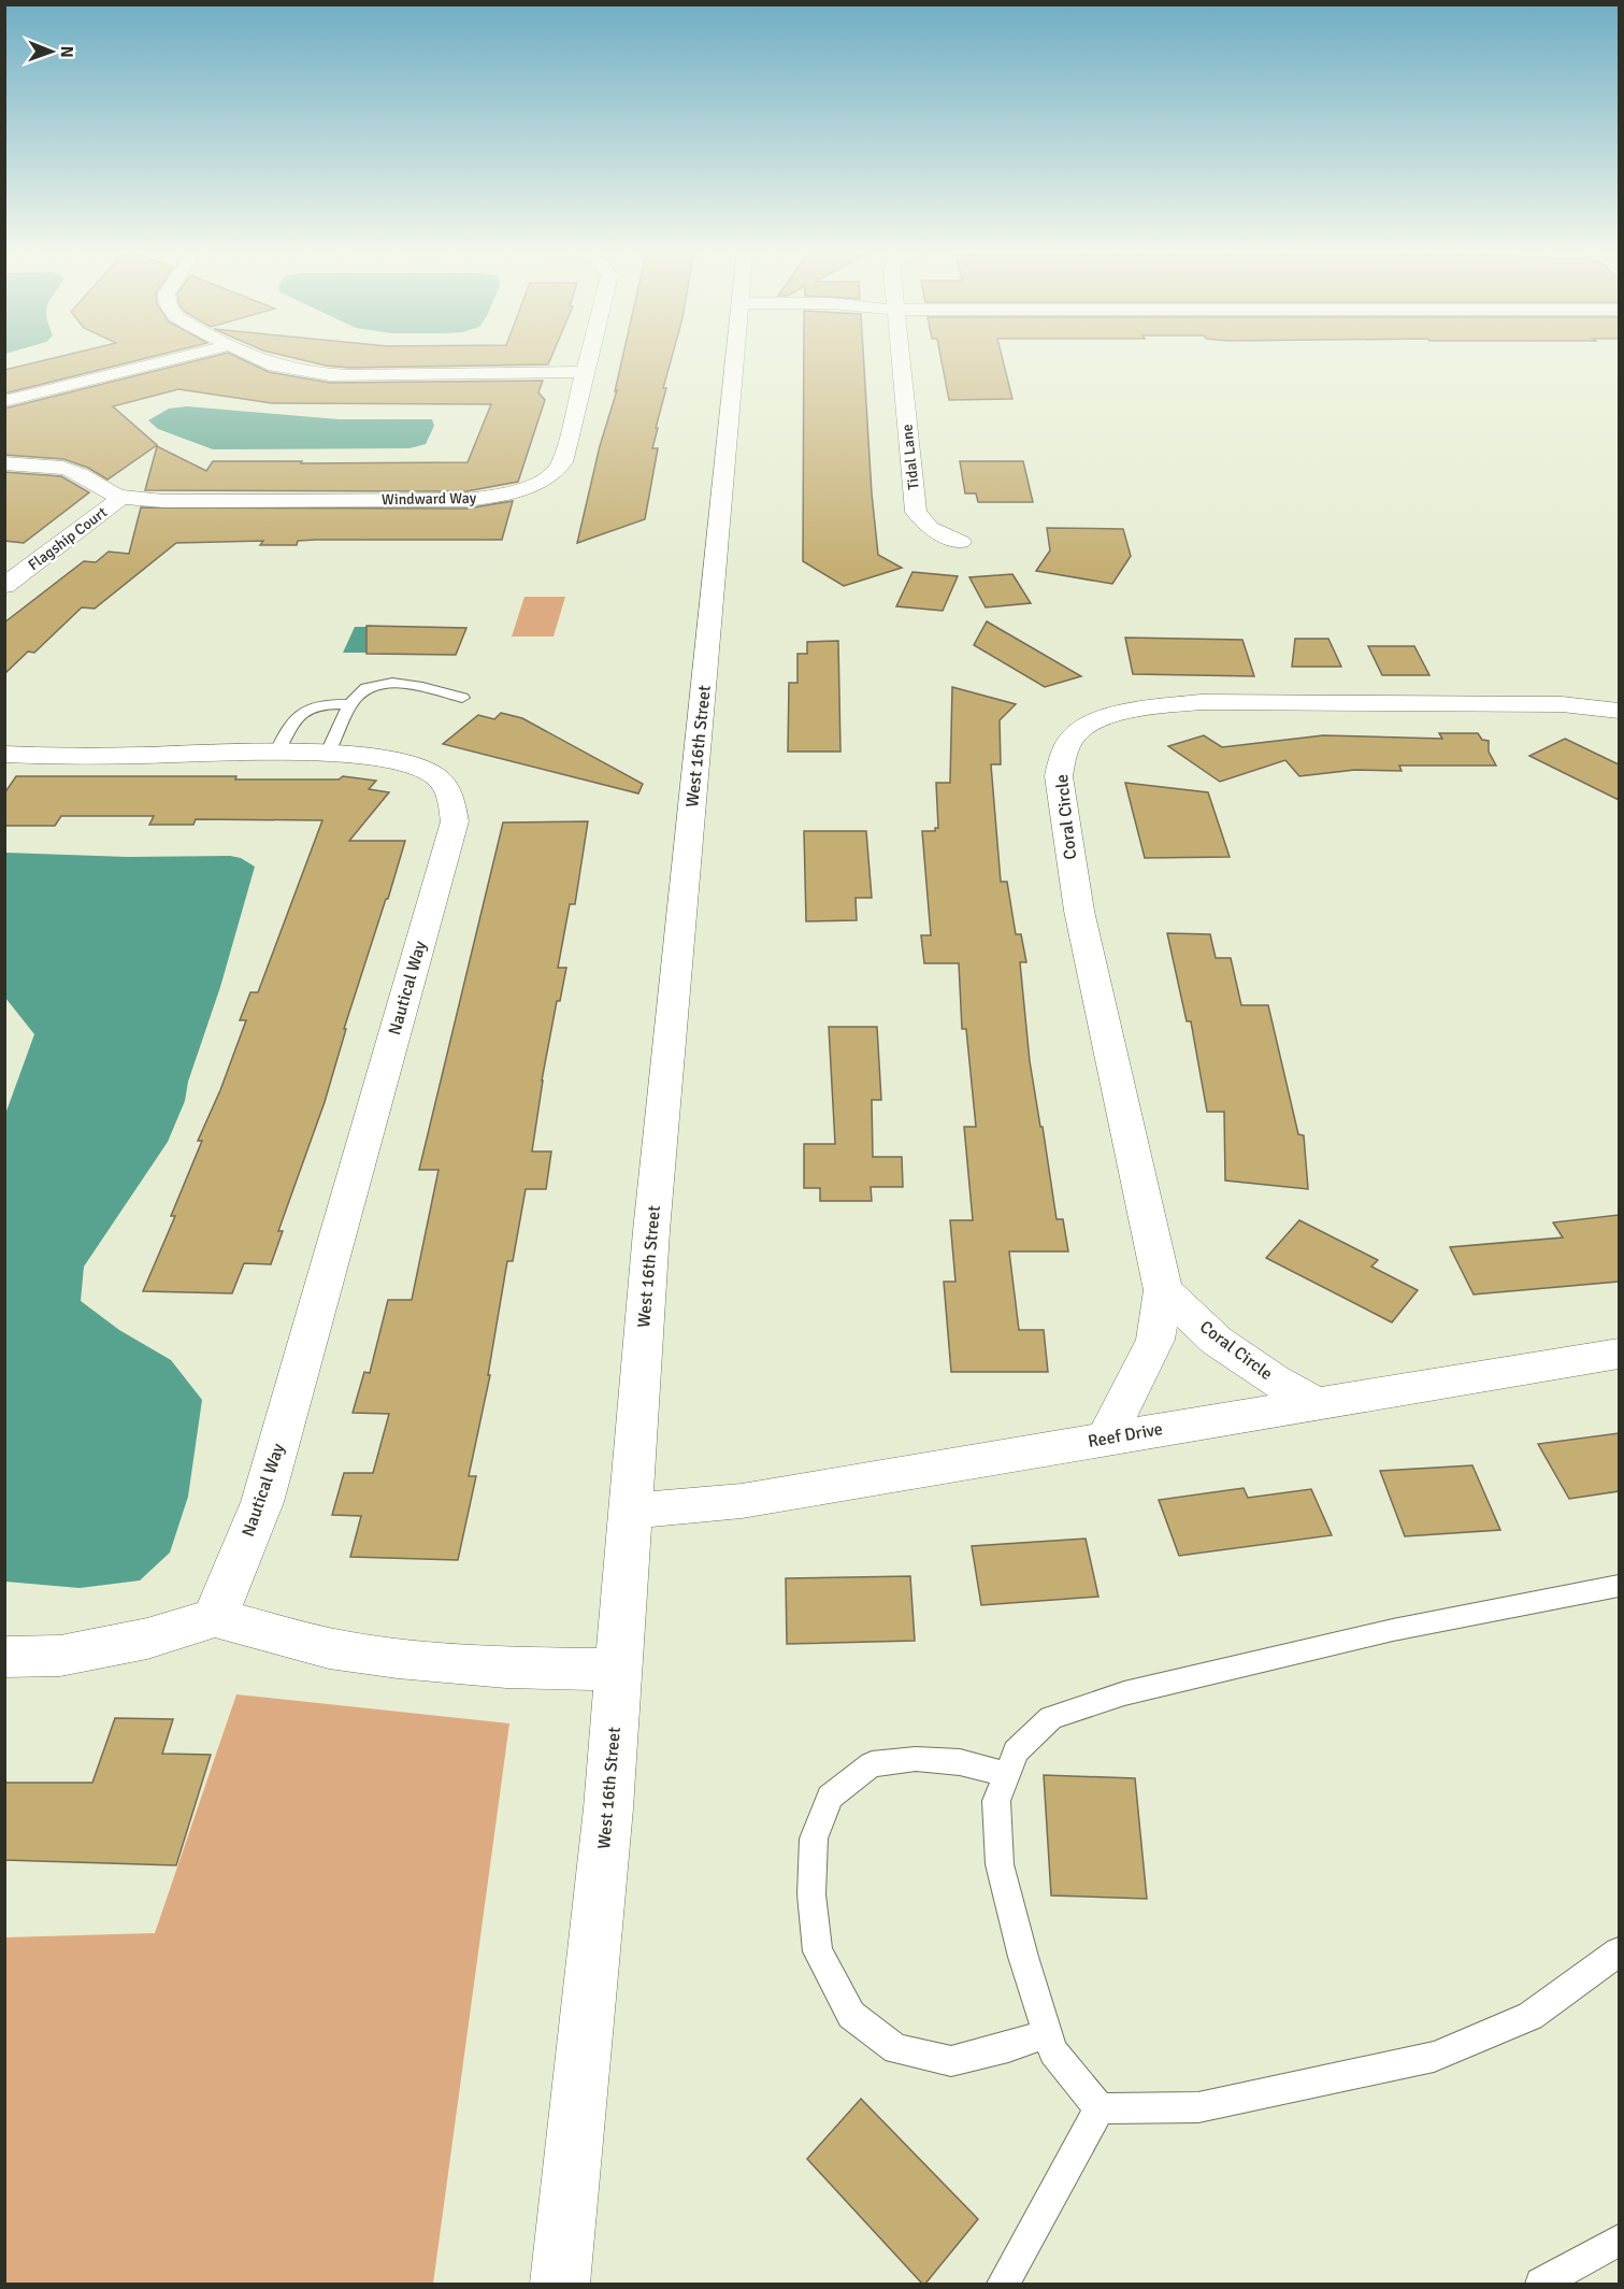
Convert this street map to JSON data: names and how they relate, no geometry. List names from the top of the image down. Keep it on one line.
{"streets":{"street":["Tidal Lane","Windward Way","Flagship Court","West 16th Street","Coral Circle","Nautical Way","Reef Drive"]},"crossings":[["Windward Way","Flagship Court"],["West 16th Street","Reef Drive"],["Coral Circle","Reef Drive"]],"north":"right"}
